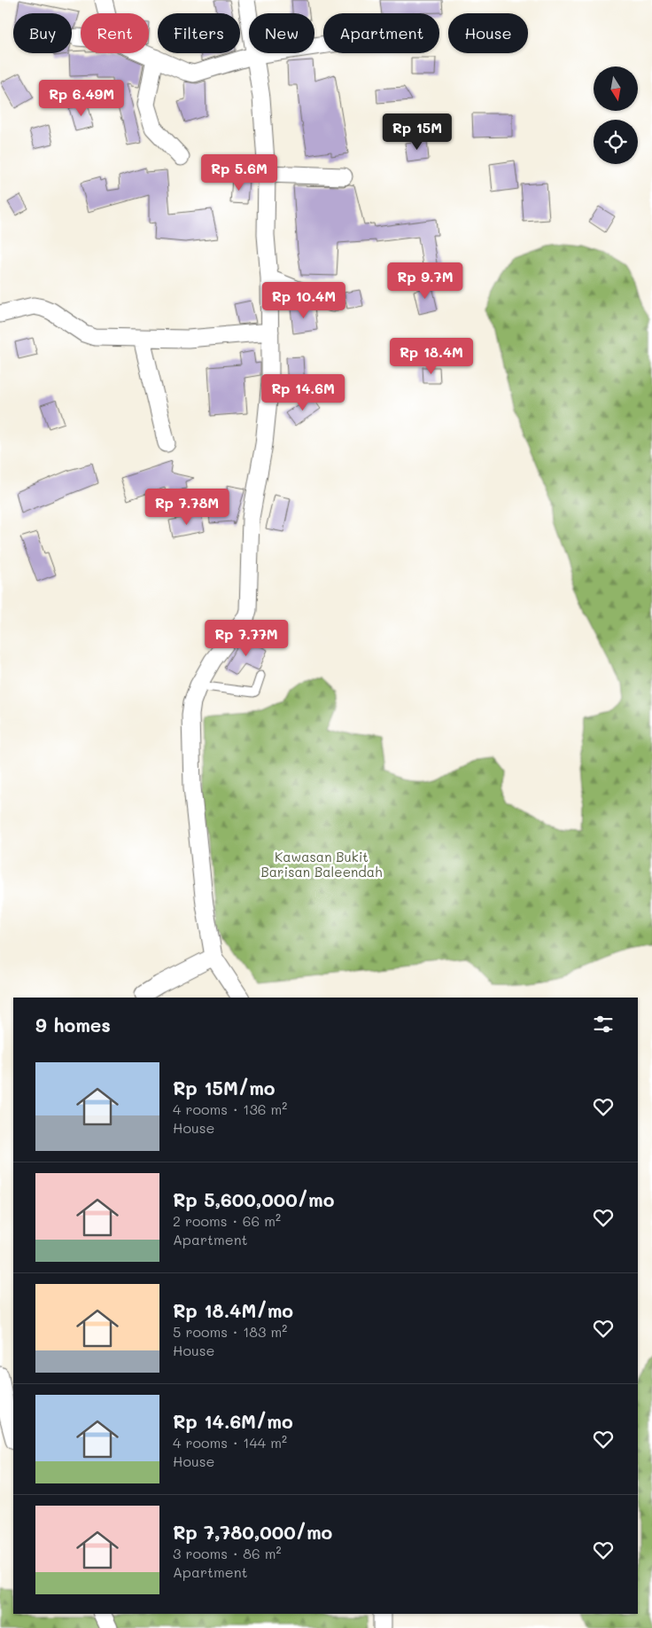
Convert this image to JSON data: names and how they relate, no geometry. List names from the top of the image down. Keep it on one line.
{"parks":["Kawasan Bukit Barisan Baleendah"],"north":"bottom","page":{"chip":["Buy","Rent","Filters","New","Apartment","House"],"price":["Rp 6.49M","Rp 15M","Rp 5.6M","Rp 9.7M","Rp 10.4M","Rp 18.4M","Rp 14.6M","Rp 7.78M","Rp 7.77M"],"heading":"9 homes","list":[{"name":"Rp 15M/mo","note":"4 rooms · 136 m² · House"},{"name":"Rp 5,600,000/mo","note":"2 rooms · 66 m² · Apartment"},{"name":"Rp 18.4M/mo","note":"5 rooms · 183 m² · House"},{"name":"Rp 14.6M/mo","note":"4 rooms · 144 m² · House"},{"name":"Rp 7,780,000/mo","note":"3 rooms · 86 m² · Apartment"}]}}
